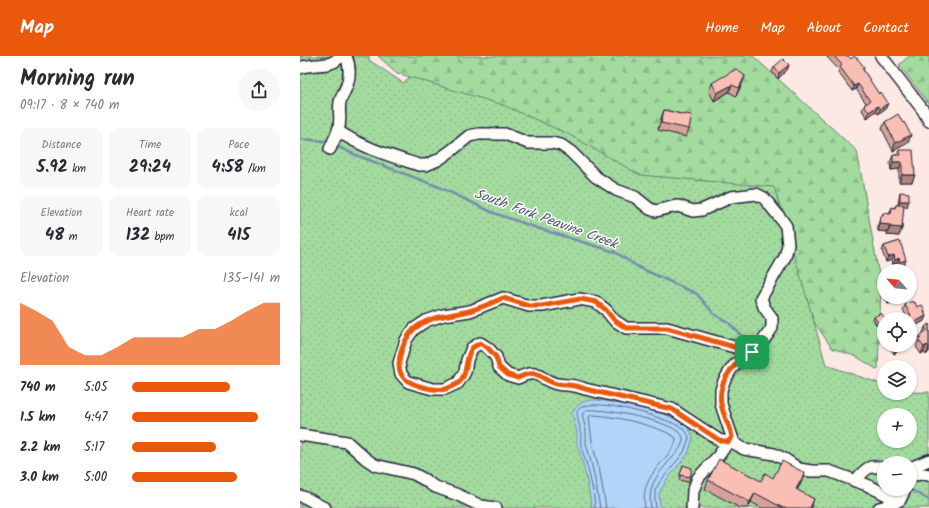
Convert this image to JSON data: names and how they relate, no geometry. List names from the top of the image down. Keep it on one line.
{"water":["South Fork Peavine Creek"],"north":"top left","page":{"header":"Map","nav":["Home","Map","About","Contact"],"heading":["Morning run","09:17 · 8 × 740 m"],"stats":[["Distance","5.92 km"],["Time","29:24"],["Pace","4:58 /km"],["Elevation","48 m"],["Heart rate","132 bpm"],["kcal","415"]],"chart":["Elevation","135–141 m"],"map_buttons":["+","−"],"list":[{"name":"740 m","note":"5:05"},{"name":"1.5 km","note":"4:47"},{"name":"2.2 km","note":"5:17"},{"name":"3.0 km","note":"5:00"}]}}
